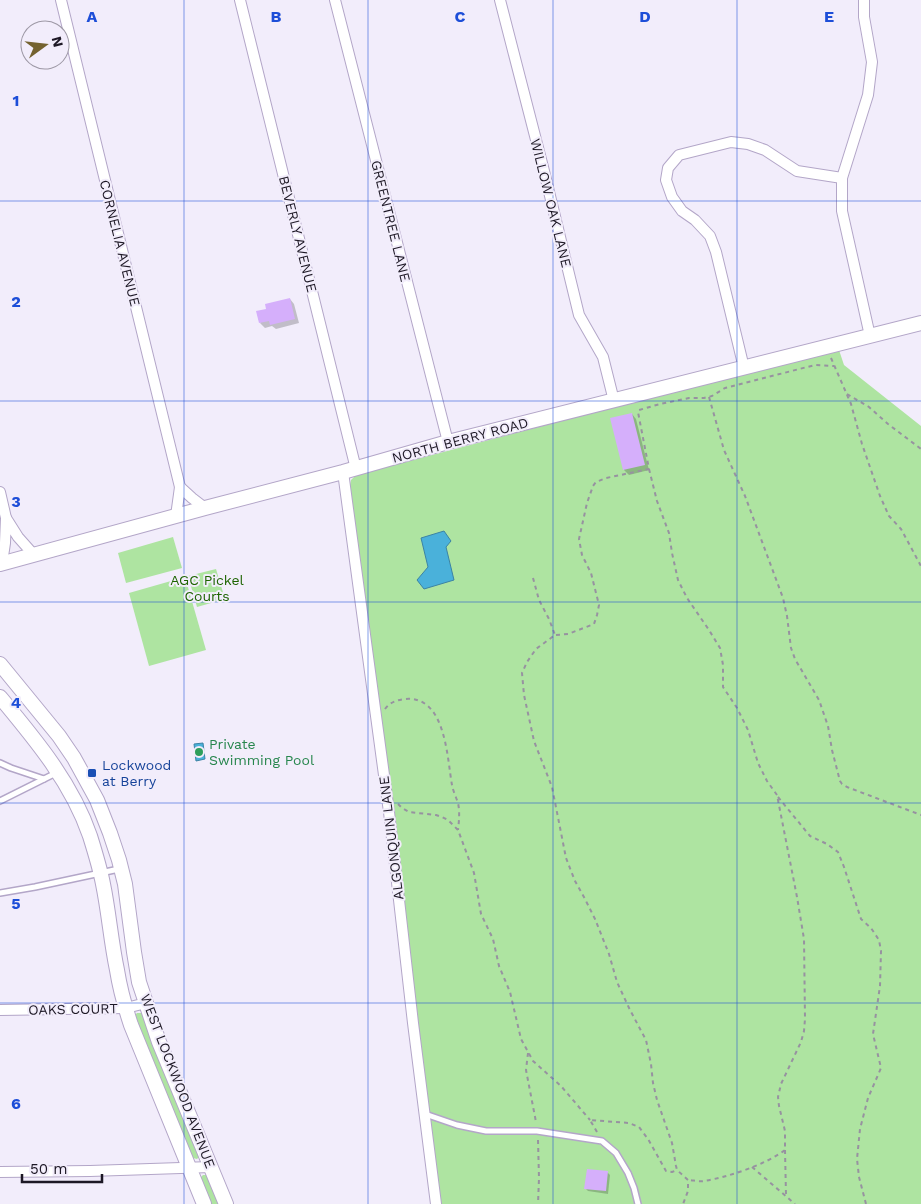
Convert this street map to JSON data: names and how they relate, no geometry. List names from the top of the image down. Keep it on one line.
{"streets":{"main road":["NORTH BERRY ROAD","WEST LOCKWOOD AVENUE"],"street":["WILLOW OAK LANE","GREENTREE LANE","BEVERLY AVENUE","CORNELIA AVENUE","ALGONQUIN LANE","OAKS COURT"]},"crossings":[["WILLOW OAK LANE","NORTH BERRY ROAD"],["GREENTREE LANE","NORTH BERRY ROAD"],["BEVERLY AVENUE","NORTH BERRY ROAD"],["BEVERLY AVENUE","ALGONQUIN LANE"],["CORNELIA AVENUE","NORTH BERRY ROAD"],["NORTH BERRY ROAD","ALGONQUIN LANE"],["OAKS COURT","WEST LOCKWOOD AVENUE"]],"parks":["AGC Pickel Courts"],"places":{"other":["Private Swimming Pool"],"transit":["Lockwood at Berry"]},"scale_bar":"50 m","north":"right","grid":{"columns":["A","B","C","D","E"],"rows":["1","2","3","4","5","6"]}}
